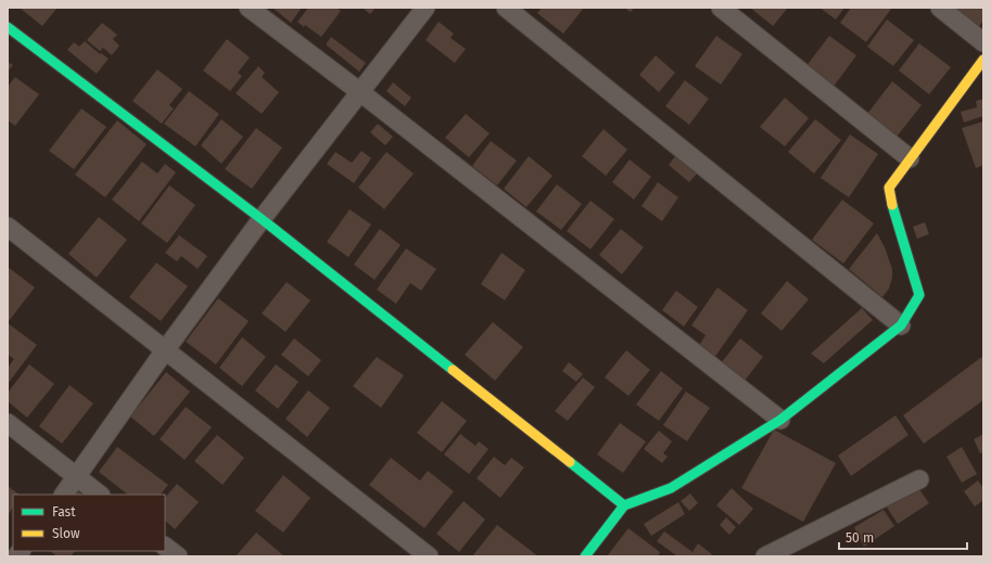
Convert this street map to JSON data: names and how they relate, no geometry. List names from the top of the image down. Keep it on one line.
{"legend":["Fast","Slow"],"scale_bar":"50 m"}
